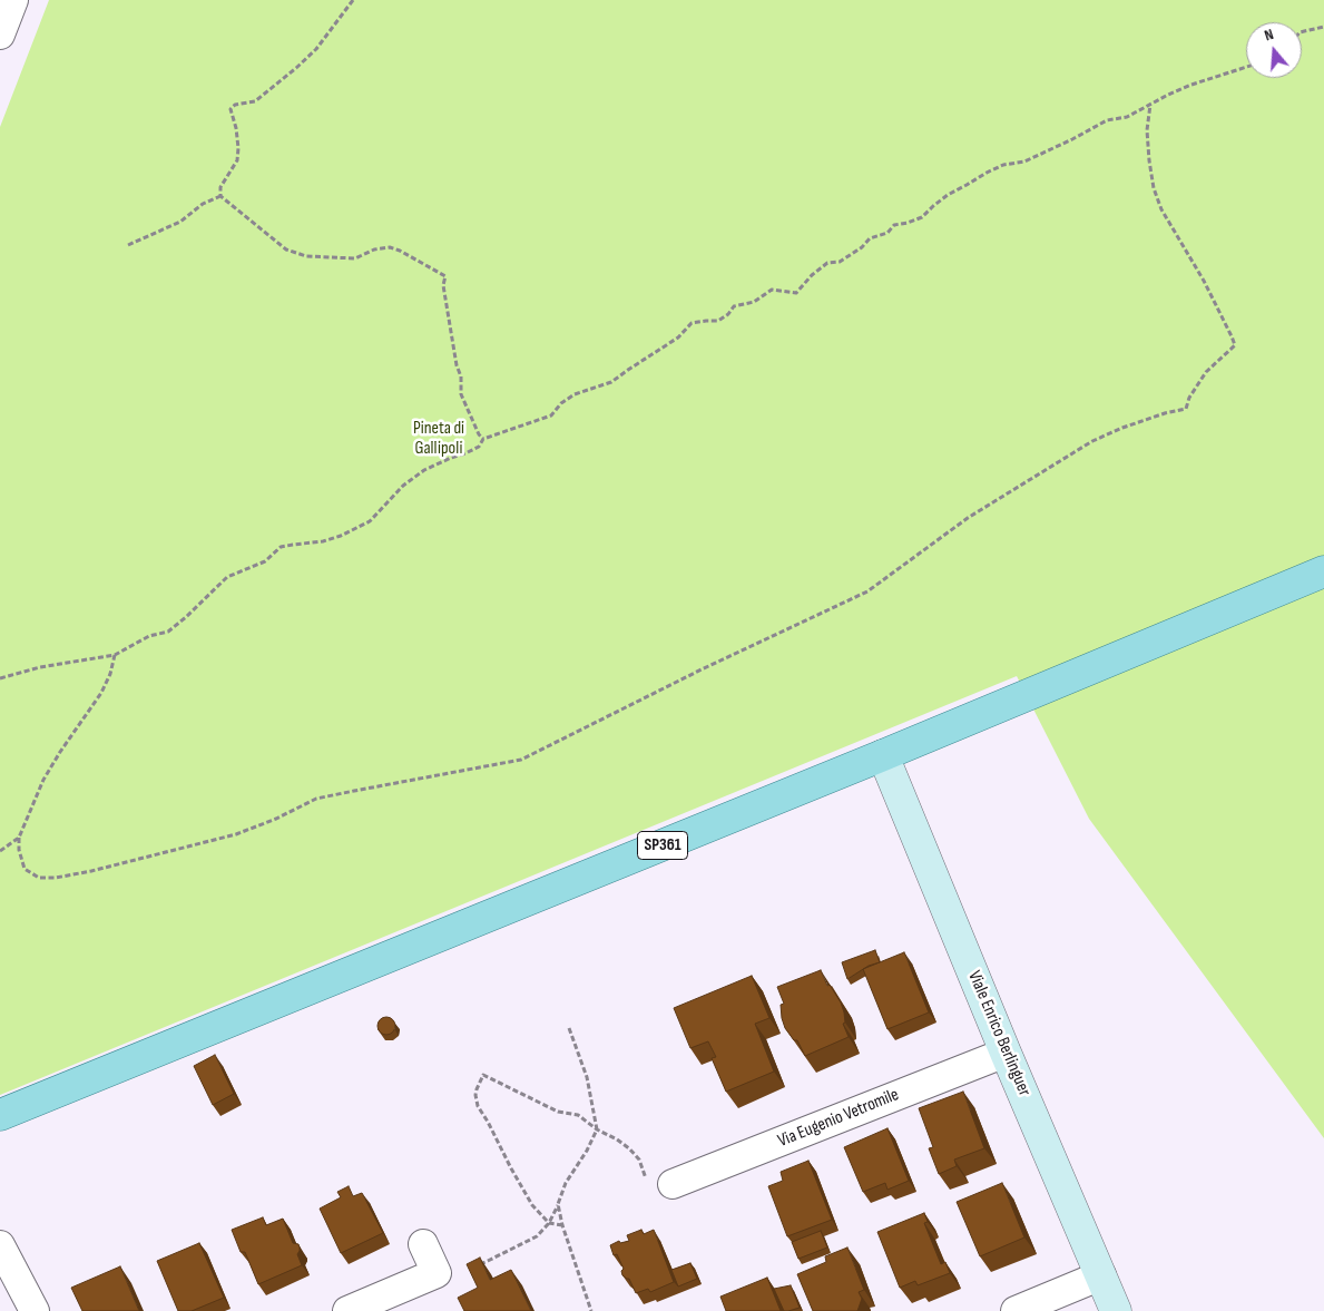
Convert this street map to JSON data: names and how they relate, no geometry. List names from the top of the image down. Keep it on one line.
{"streets":{"main road":["SP361"],"street":["Viale Enrico Berlinguer","Via Eugenio Vetromile"]},"crossings":[["SP361","Viale Enrico Berlinguer"],["Viale Enrico Berlinguer","Via Eugenio Vetromile"]],"parks":["Pineta di Gallipoli"],"north":"top"}
